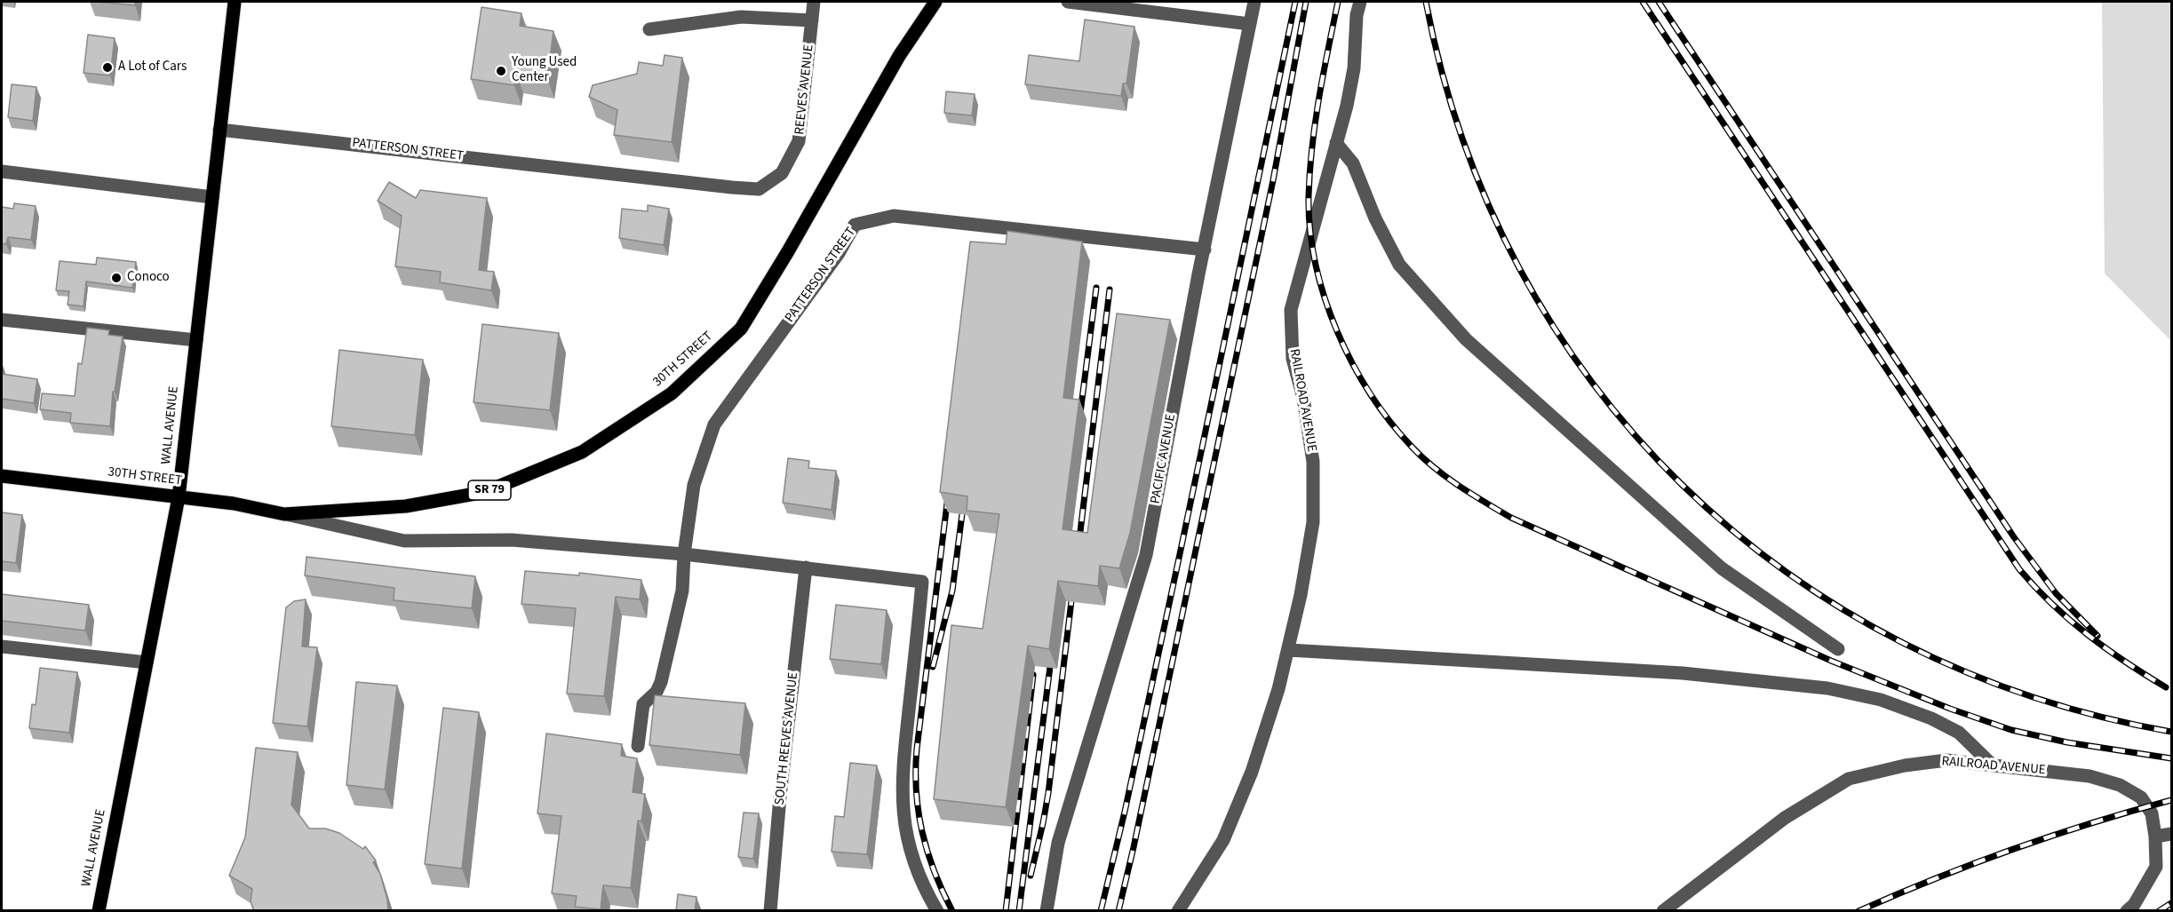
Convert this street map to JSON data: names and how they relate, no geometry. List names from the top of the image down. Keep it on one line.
{"streets":{"main road":["30TH STREET","WALL AVENUE","SR 79"],"street":["REEVES AVENUE","PATTERSON STREET","RAILROAD AVENUE","PACIFIC AVENUE","SOUTH REEVES AVENUE"]},"crossings":[["REEVES AVENUE","PATTERSON STREET"],["PATTERSON STREET","30TH STREET"],["PATTERSON STREET","WALL AVENUE"],["PATTERSON STREET","PACIFIC AVENUE"],["30TH STREET","WALL AVENUE"],["30TH STREET","SOUTH REEVES AVENUE"]],"places":["A Lot of Cars","Young Used Center","Conoco"]}
